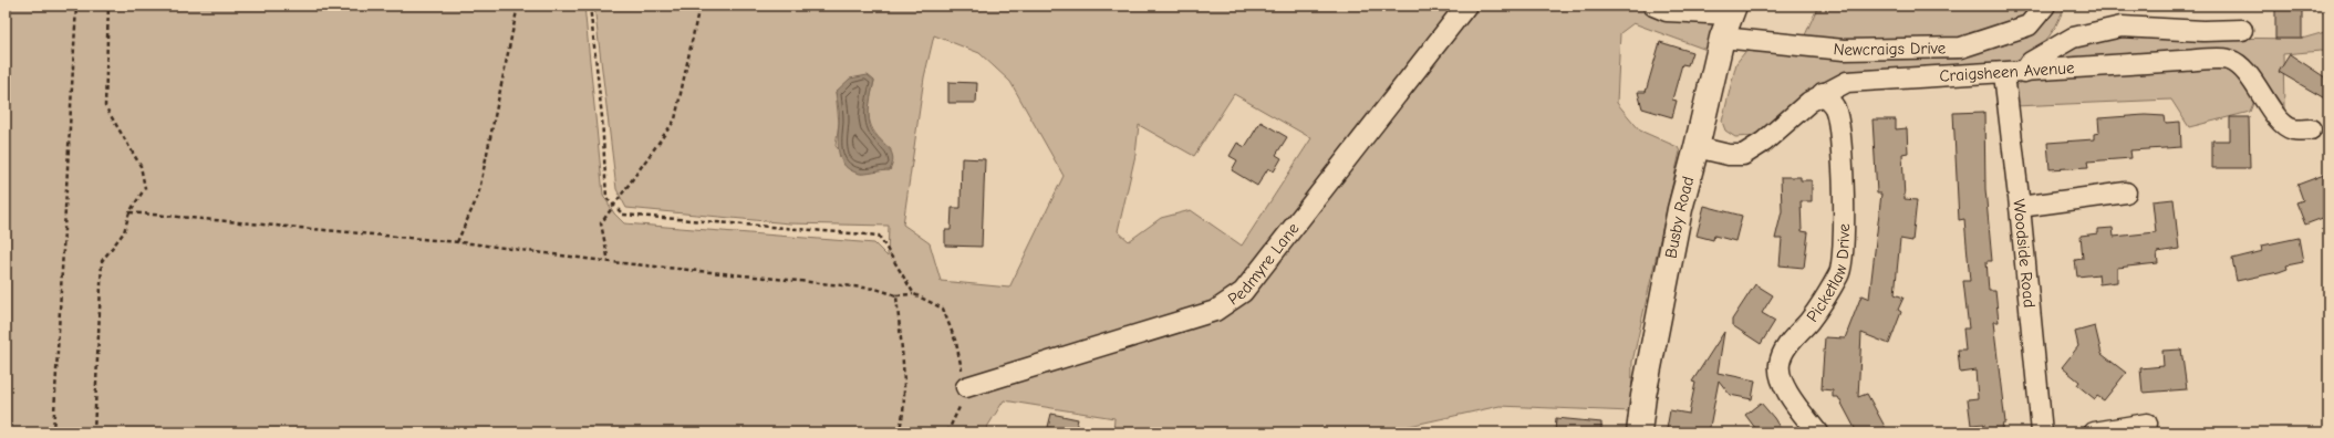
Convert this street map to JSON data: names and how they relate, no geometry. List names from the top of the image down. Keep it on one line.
{"streets":{"main road":["Busby Road"],"street":["Newcraigs Drive","Craigsheen Avenue","Woodside Road","Pedmyre Lane","Picketlaw Drive"]},"crossings":[["Newcraigs Drive","Busby Road"],["Craigsheen Avenue","Busby Road"],["Craigsheen Avenue","Woodside Road"],["Craigsheen Avenue","Picketlaw Drive"]]}
